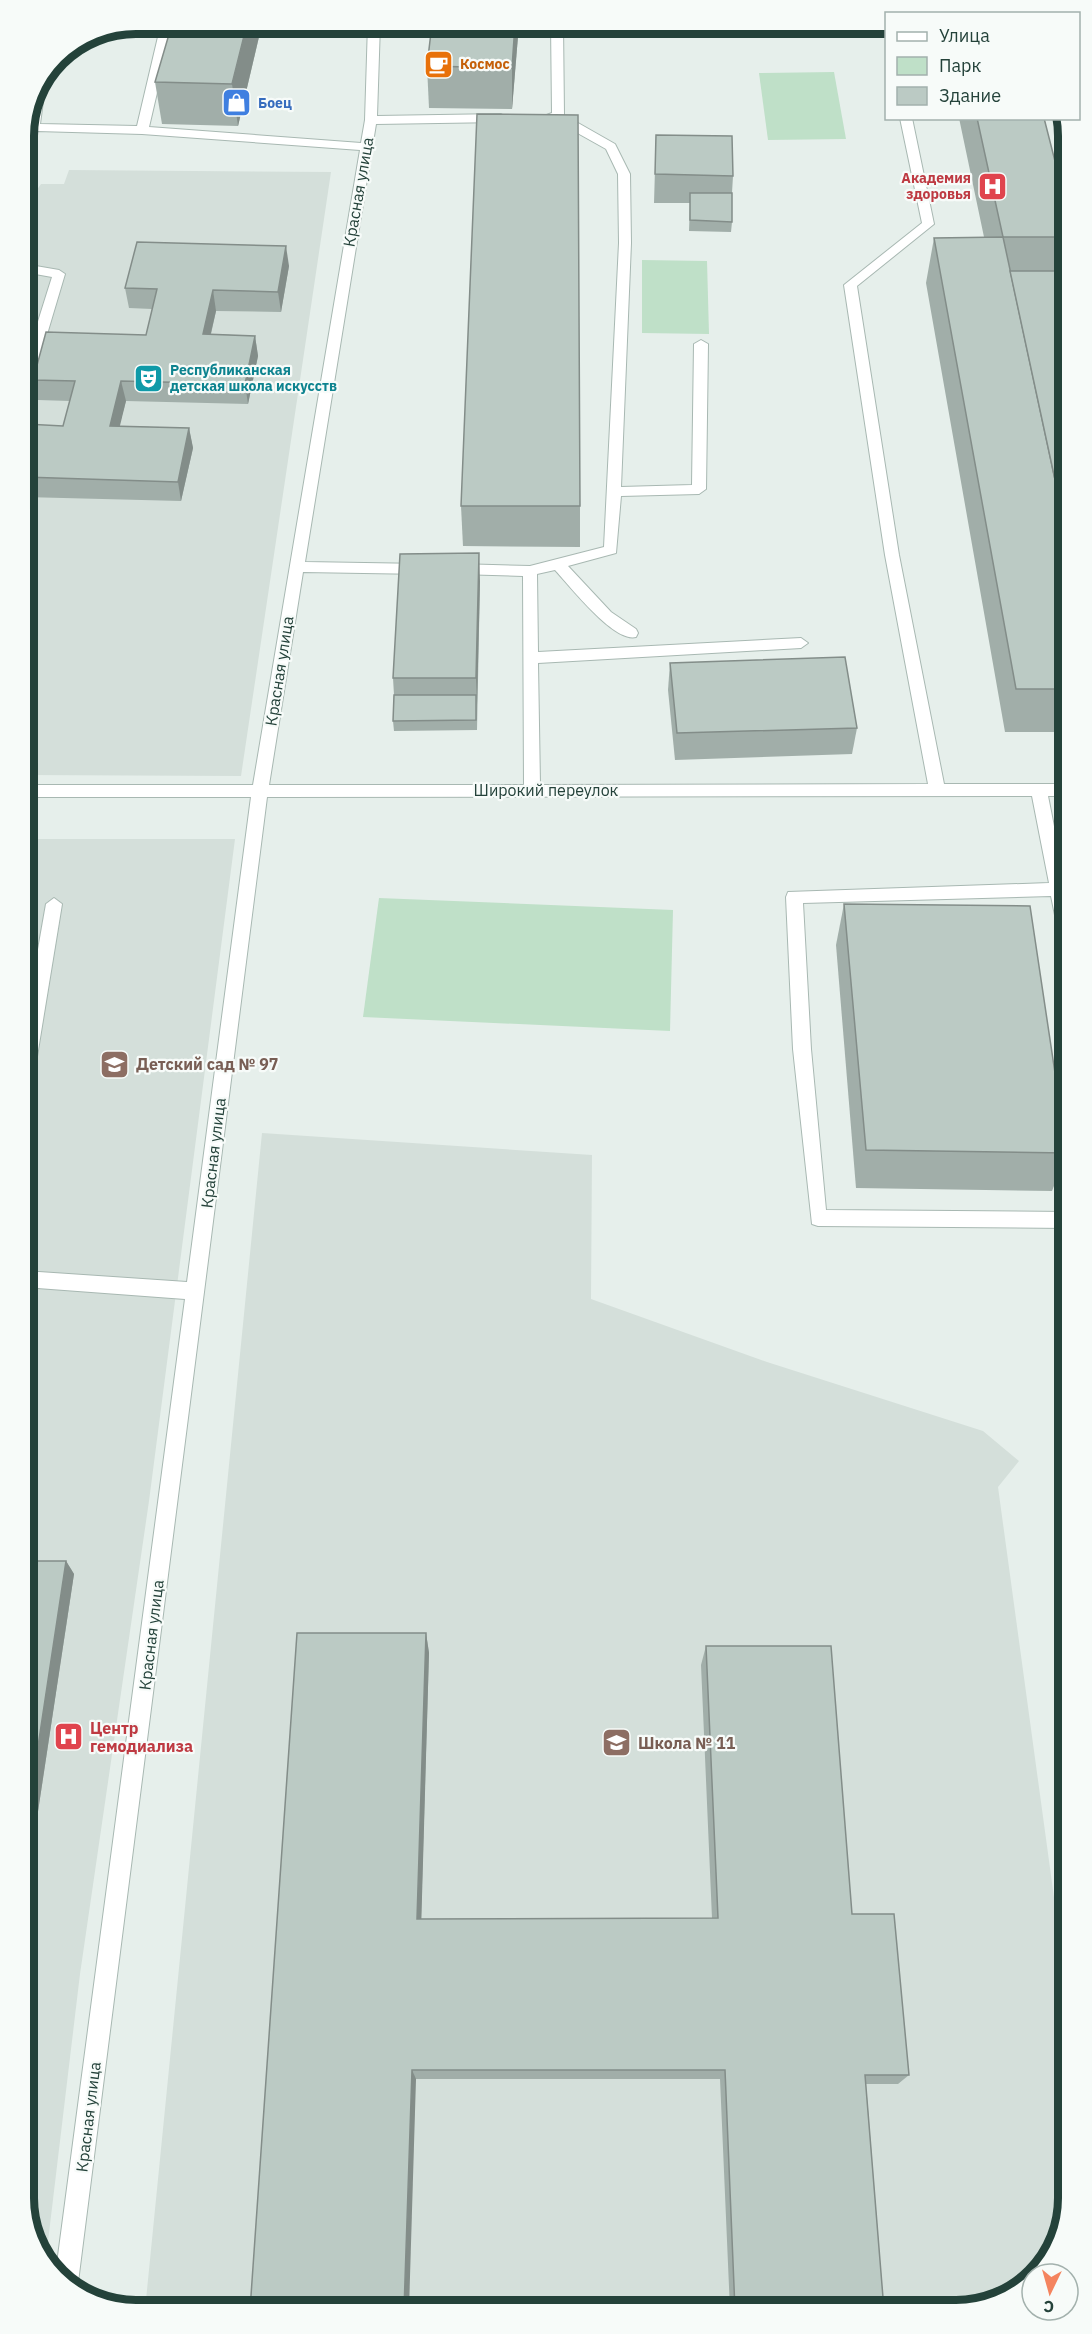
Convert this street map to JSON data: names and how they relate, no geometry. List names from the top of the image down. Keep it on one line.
{"streets":{"street":["Красная улица","Широкий переулок"]},"crossings":[["Красная улица","Широкий переулок"]],"places":{"cafe":["Космос"],"shop":["Боец"],"hospital":["Академия здоровья","Центр гемодиализа"],"theatre":["Республиканская детская школа искусств"],"school or university":["Детский сад № 97","Школа № 11"]},"legend":["Улица","Парк","Здание"],"north":"bottom"}
